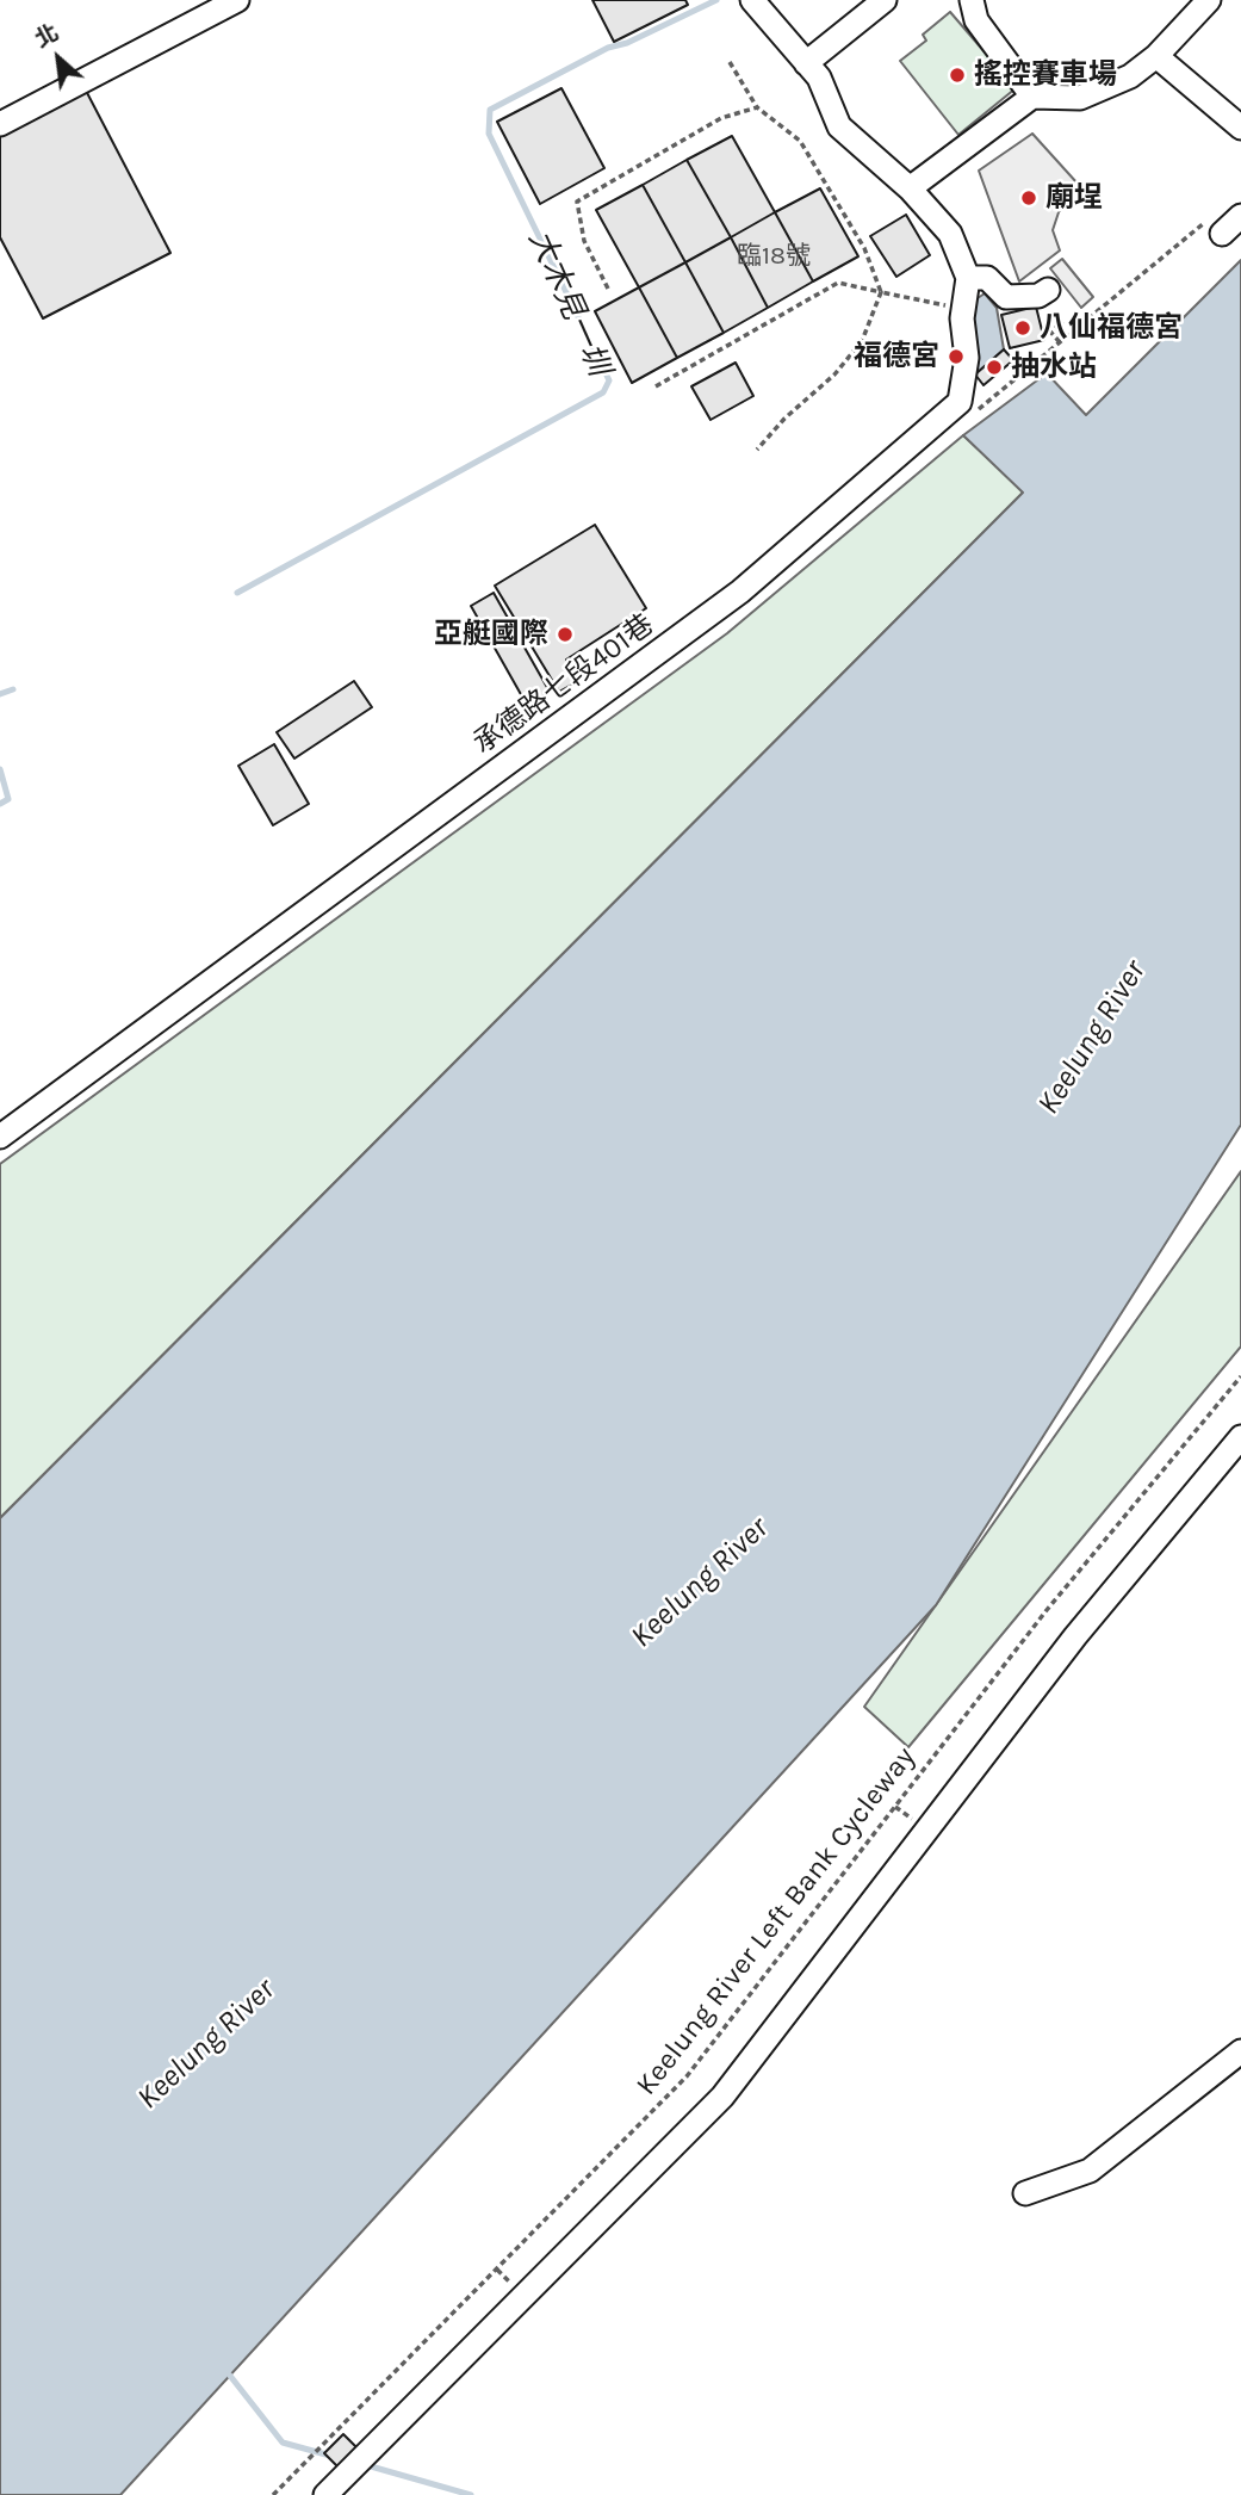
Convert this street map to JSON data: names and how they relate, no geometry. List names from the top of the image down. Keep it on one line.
{"streets":{"street":["承德路七段401巷"],"path":["Keelung River Left Bank Cycleway"]},"water":["大木見一圳","Keelung River"],"places":["搖控賽車場","廟埕","八仙福德宮","福德宮","抽水站","亞艇國際"],"house_numbers":["臨18號"],"north":"top left"}
